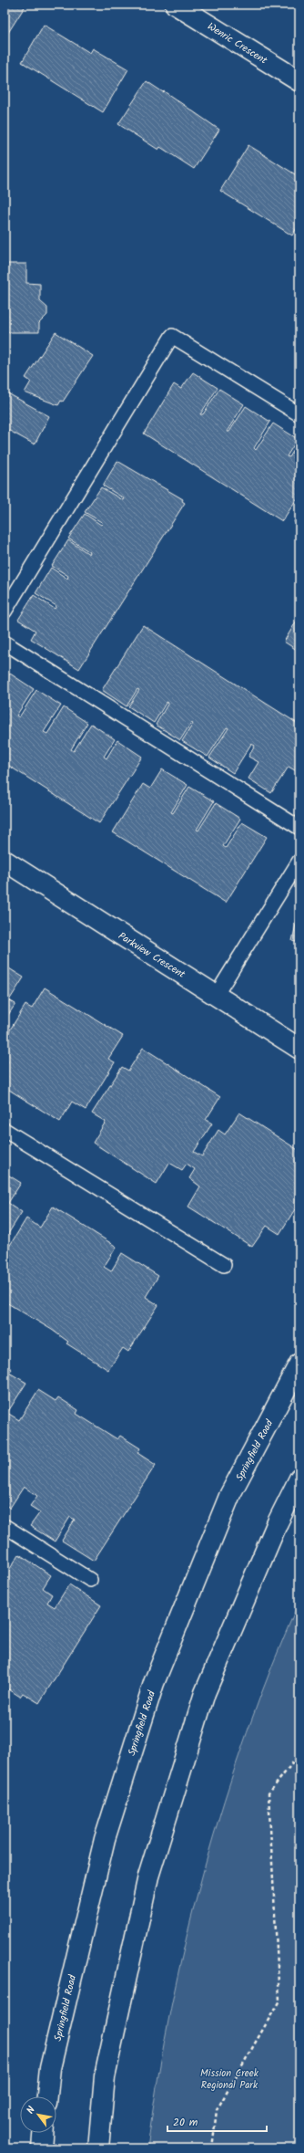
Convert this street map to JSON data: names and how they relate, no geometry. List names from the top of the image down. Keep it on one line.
{"streets":{"main road":["Wenric Crescent","Parkview Crescent","Springfield Road"]},"parks":["Mission Creek Regional Park"],"scale_bar":"20 m","north":"top left"}
